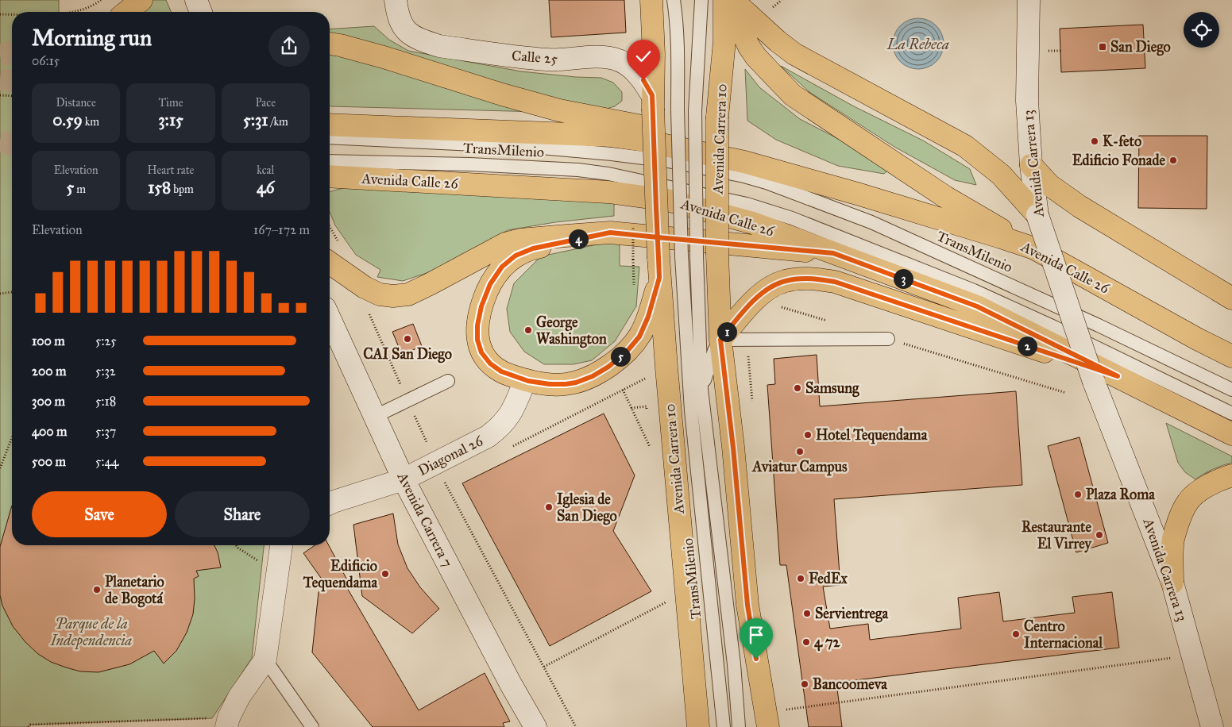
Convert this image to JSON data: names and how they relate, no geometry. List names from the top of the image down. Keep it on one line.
{"streets":{"main road":["Avenida Carrera 10","Avenida Calle 26"],"street":["Calle 25","Avenida Carrera 13","Diagonal 26","Avenida Carrera 7"],"lane":["TransMilenio"]},"crossings":[["Calle 25","Avenida Carrera 10"],["Diagonal 26","Avenida Carrera 7"]],"water":["La Rebeca"],"parks":["Parque de la Independencia"],"places":{"transit":["San Diego"],"other":["K-feto","Edificio Fonade","George Washington","CAI San Diego","Samsung","Hotel Tequendama","Aviatur Campus","Plaza Roma","Iglesia de San Diego","Restaurante El Virrey","Edificio Tequendama","FedEx","Planetario de Bogotá","Servientrega","Centro Internacional","4 72","Bancoomeva"]},"page":{"heading":["Morning run","06:15"],"stats":[["Distance","0.59 km"],["Time","3:15"],["Pace","5:31 /km"],["Elevation","5 m"],["Heart rate","158 bpm"],["kcal","46"]],"chart":["Elevation","167–172 m"],"pins":["4","3","1","2","5"],"list":[{"name":"100 m","note":"5:25"},{"name":"200 m","note":"5:32"},{"name":"300 m","note":"5:18"},{"name":"400 m","note":"5:37"},{"name":"500 m","note":"5:44"}],"buttons":["Save","Share"]}}
